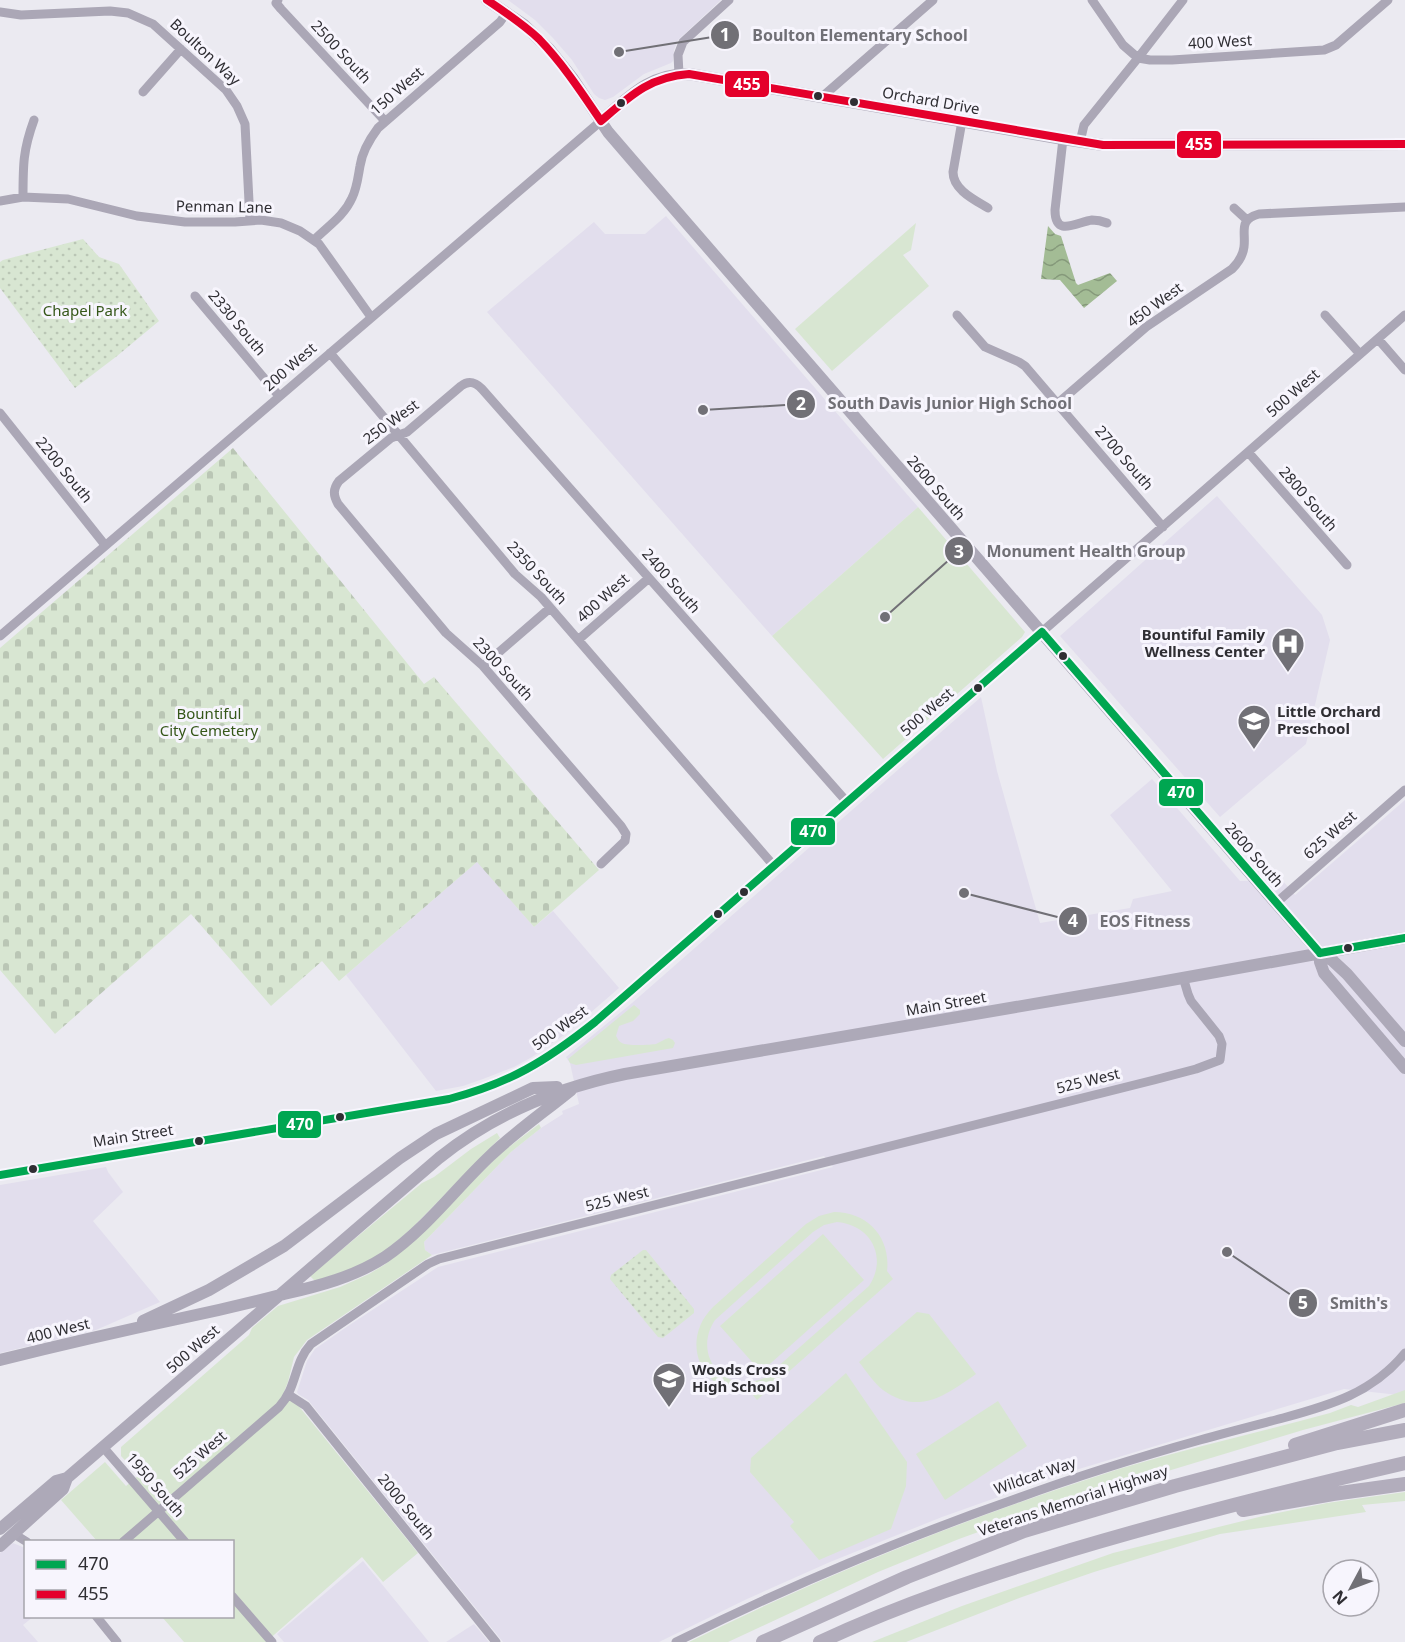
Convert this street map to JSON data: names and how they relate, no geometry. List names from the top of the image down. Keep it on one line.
{"streets":{"highway":["Veterans Memorial Highway"],"main road":["400 West","Orchard Drive","500 West","2600 South","Main Street"],"street":["Boulton Way","2500 South","150 West","Penman Lane","450 West","2330 South","200 West","250 West","2700 South","2200 South","2800 South","2350 South","2400 South","2300 South","625 West","525 West","Wildcat Way","1950 South","2000 South"]},"crossings":[["400 West","2350 South"],["400 West","2400 South"],["Boulton Way","Penman Lane"],["2500 South","150 West"],["150 West","Penman Lane"],["Orchard Drive","200 West"],["Orchard Drive","2600 South"],["Penman Lane","200 West"],["450 West","2700 South"],["2330 South","200 West"],["200 West","2200 South"],["200 West","2600 South"],["200 West","2350 South"],["500 West","2700 South"],["500 West","2600 South"],["500 West","2800 South"],["500 West","2350 South"],["500 West","2400 South"],["500 West","Main Street"],["500 West","1950 South"],["250 West","2350 South"],["250 West","2400 South"],["250 West","2300 South"],["2600 South","625 West"],["2600 South","Main Street"],["Main Street","525 West"],["525 West","1950 South"],["525 West","2000 South"]],"parks":["Chapel Park","Bountiful City Cemetery"],"places":{"other":["Boulton Elementary School","South Davis Junior High School","Monument Health Group","EOS Fitness","Smith's"],"hospital":["Bountiful Family Wellness Center"],"school or university":["Little Orchard Preschool","Woods Cross High School"]},"lines":["transit line 455","transit line 470"],"legend":["470","455"],"north":"bottom left"}
